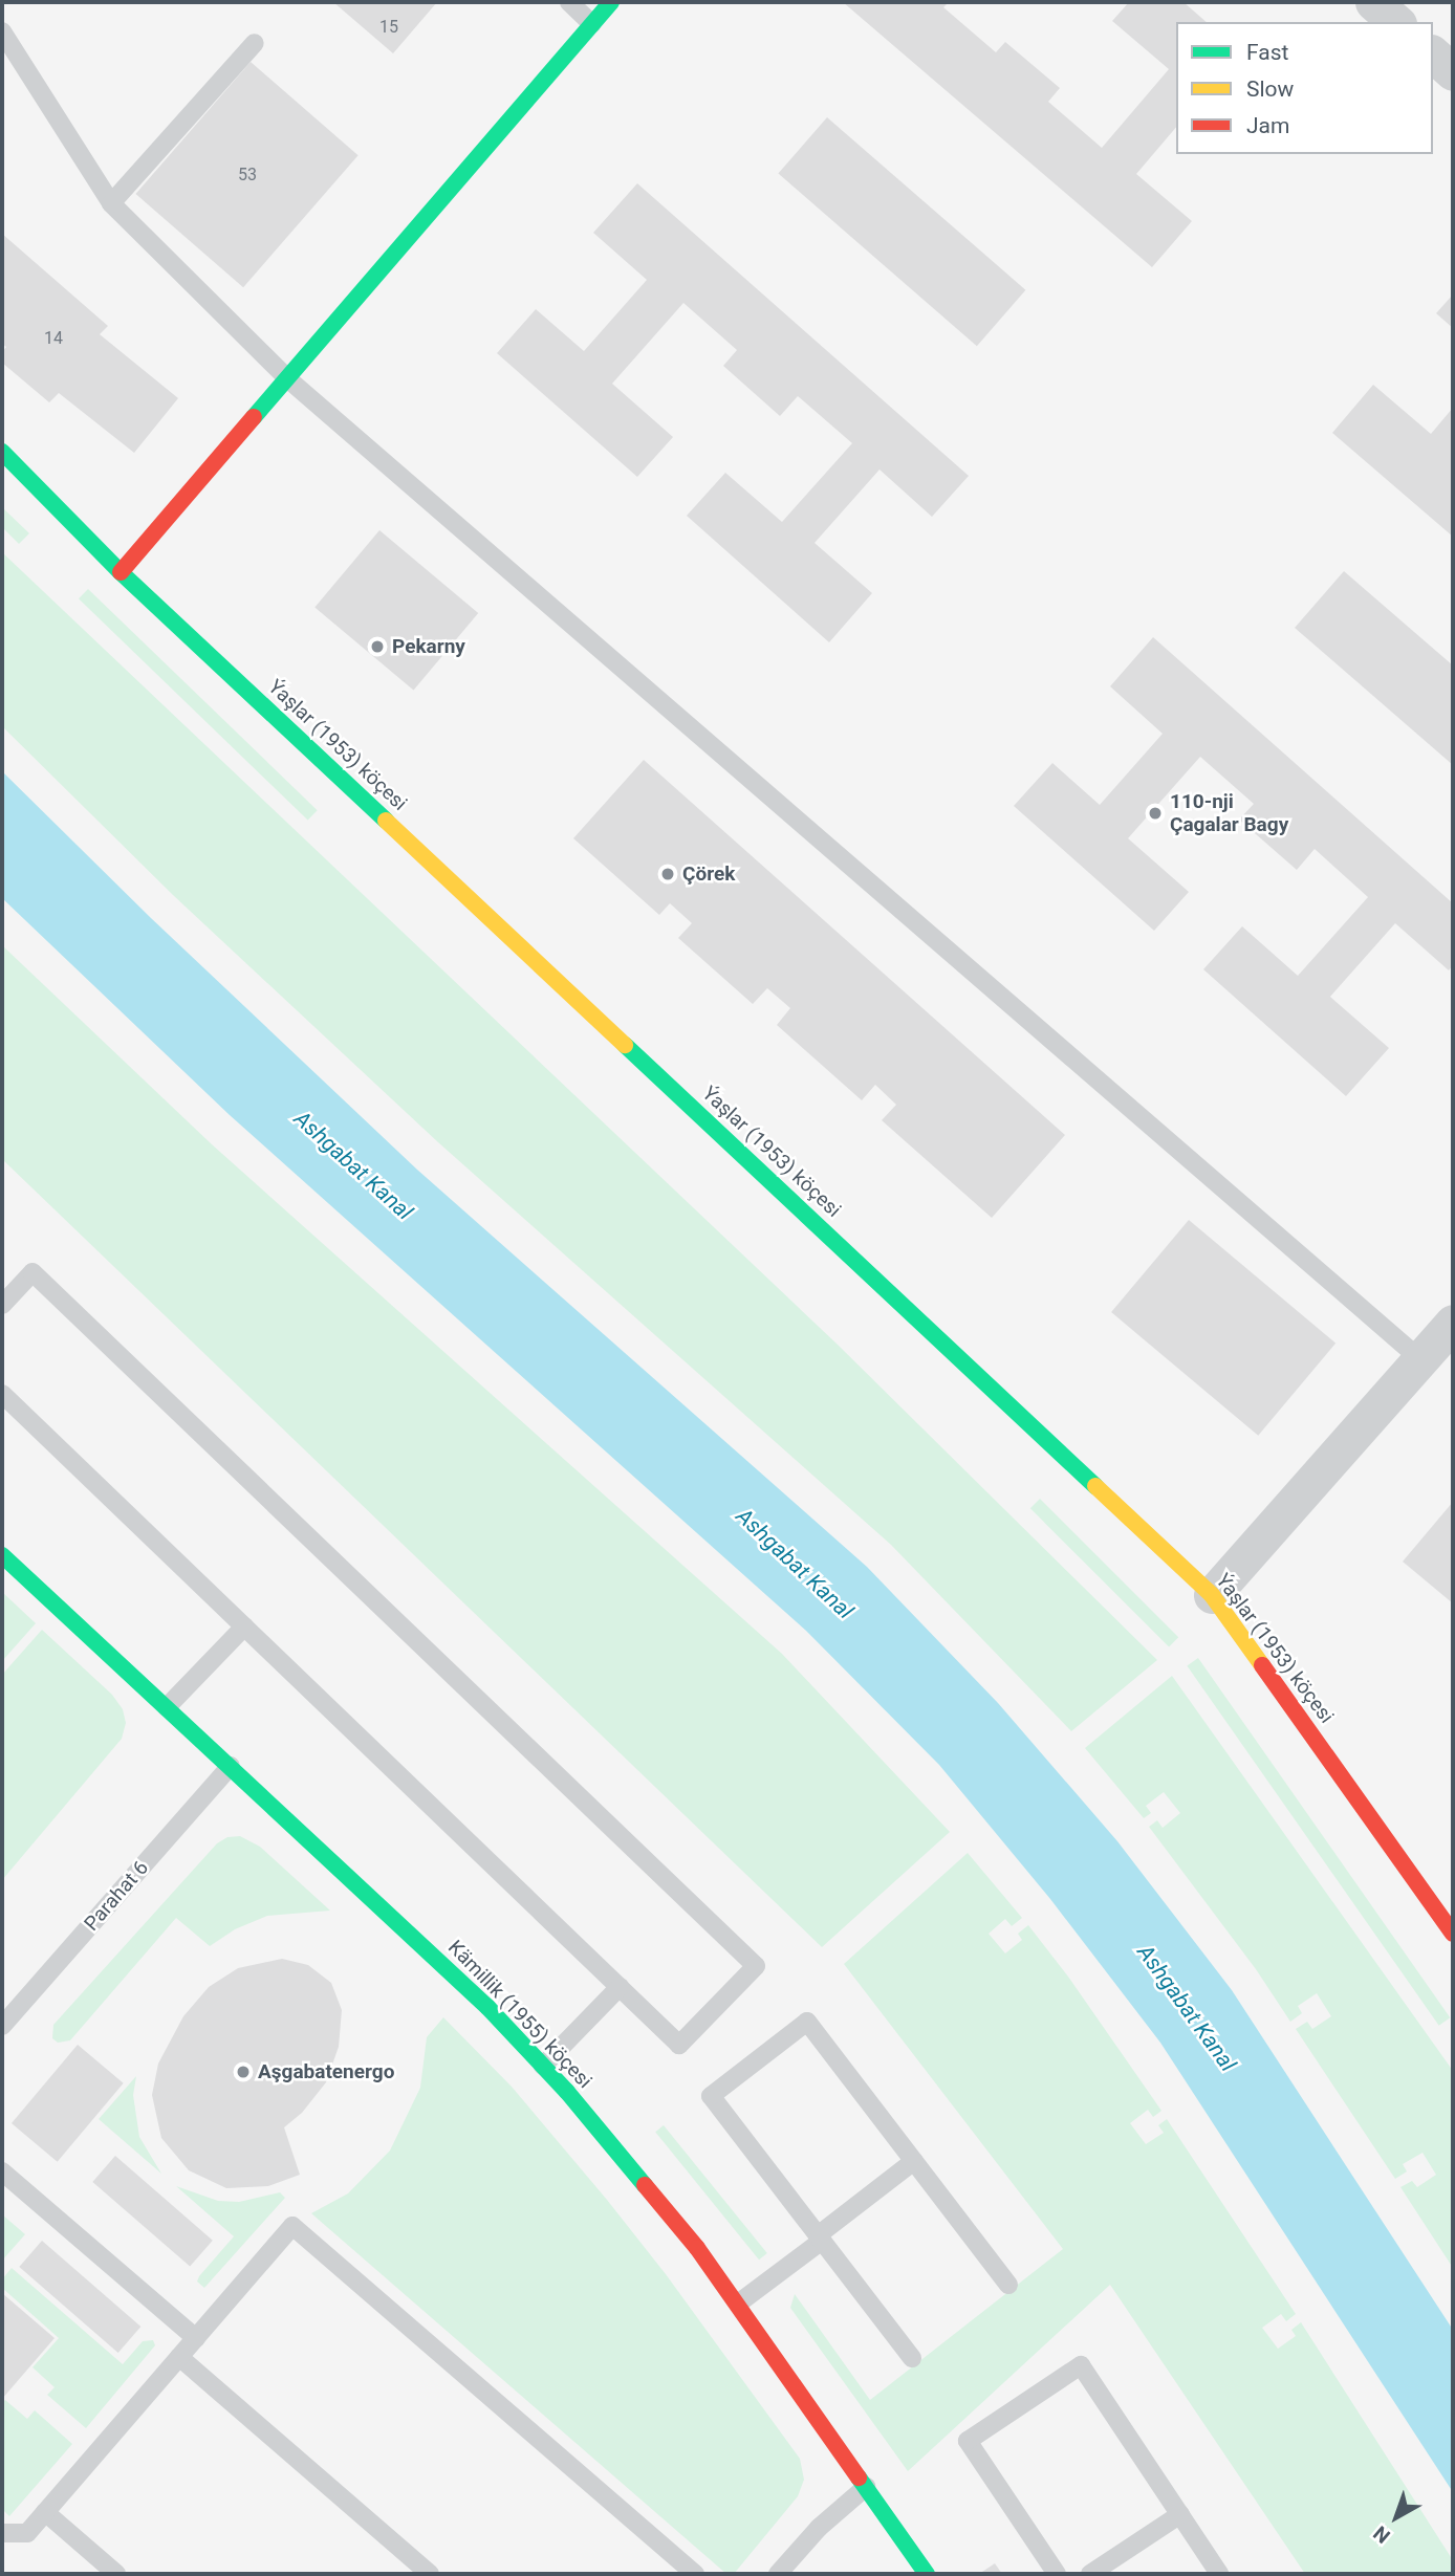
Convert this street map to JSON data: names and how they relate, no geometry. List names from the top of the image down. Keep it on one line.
{"streets":{"street":["Ýaşlar (1953) köçesi","Kämillik (1955) köçesi"],"lane":["Parahat 6"]},"crossings":[["Parahat 6","Kämillik (1955) köçesi"]],"water":["Ashgabat Kanal"],"places":["Pekarny","110-nji Çagalar Bagy","Çörek","Aşgabatenergo"],"house_numbers":["15","53","14"],"legend":["Fast","Slow","Jam"],"north":"bottom left"}
